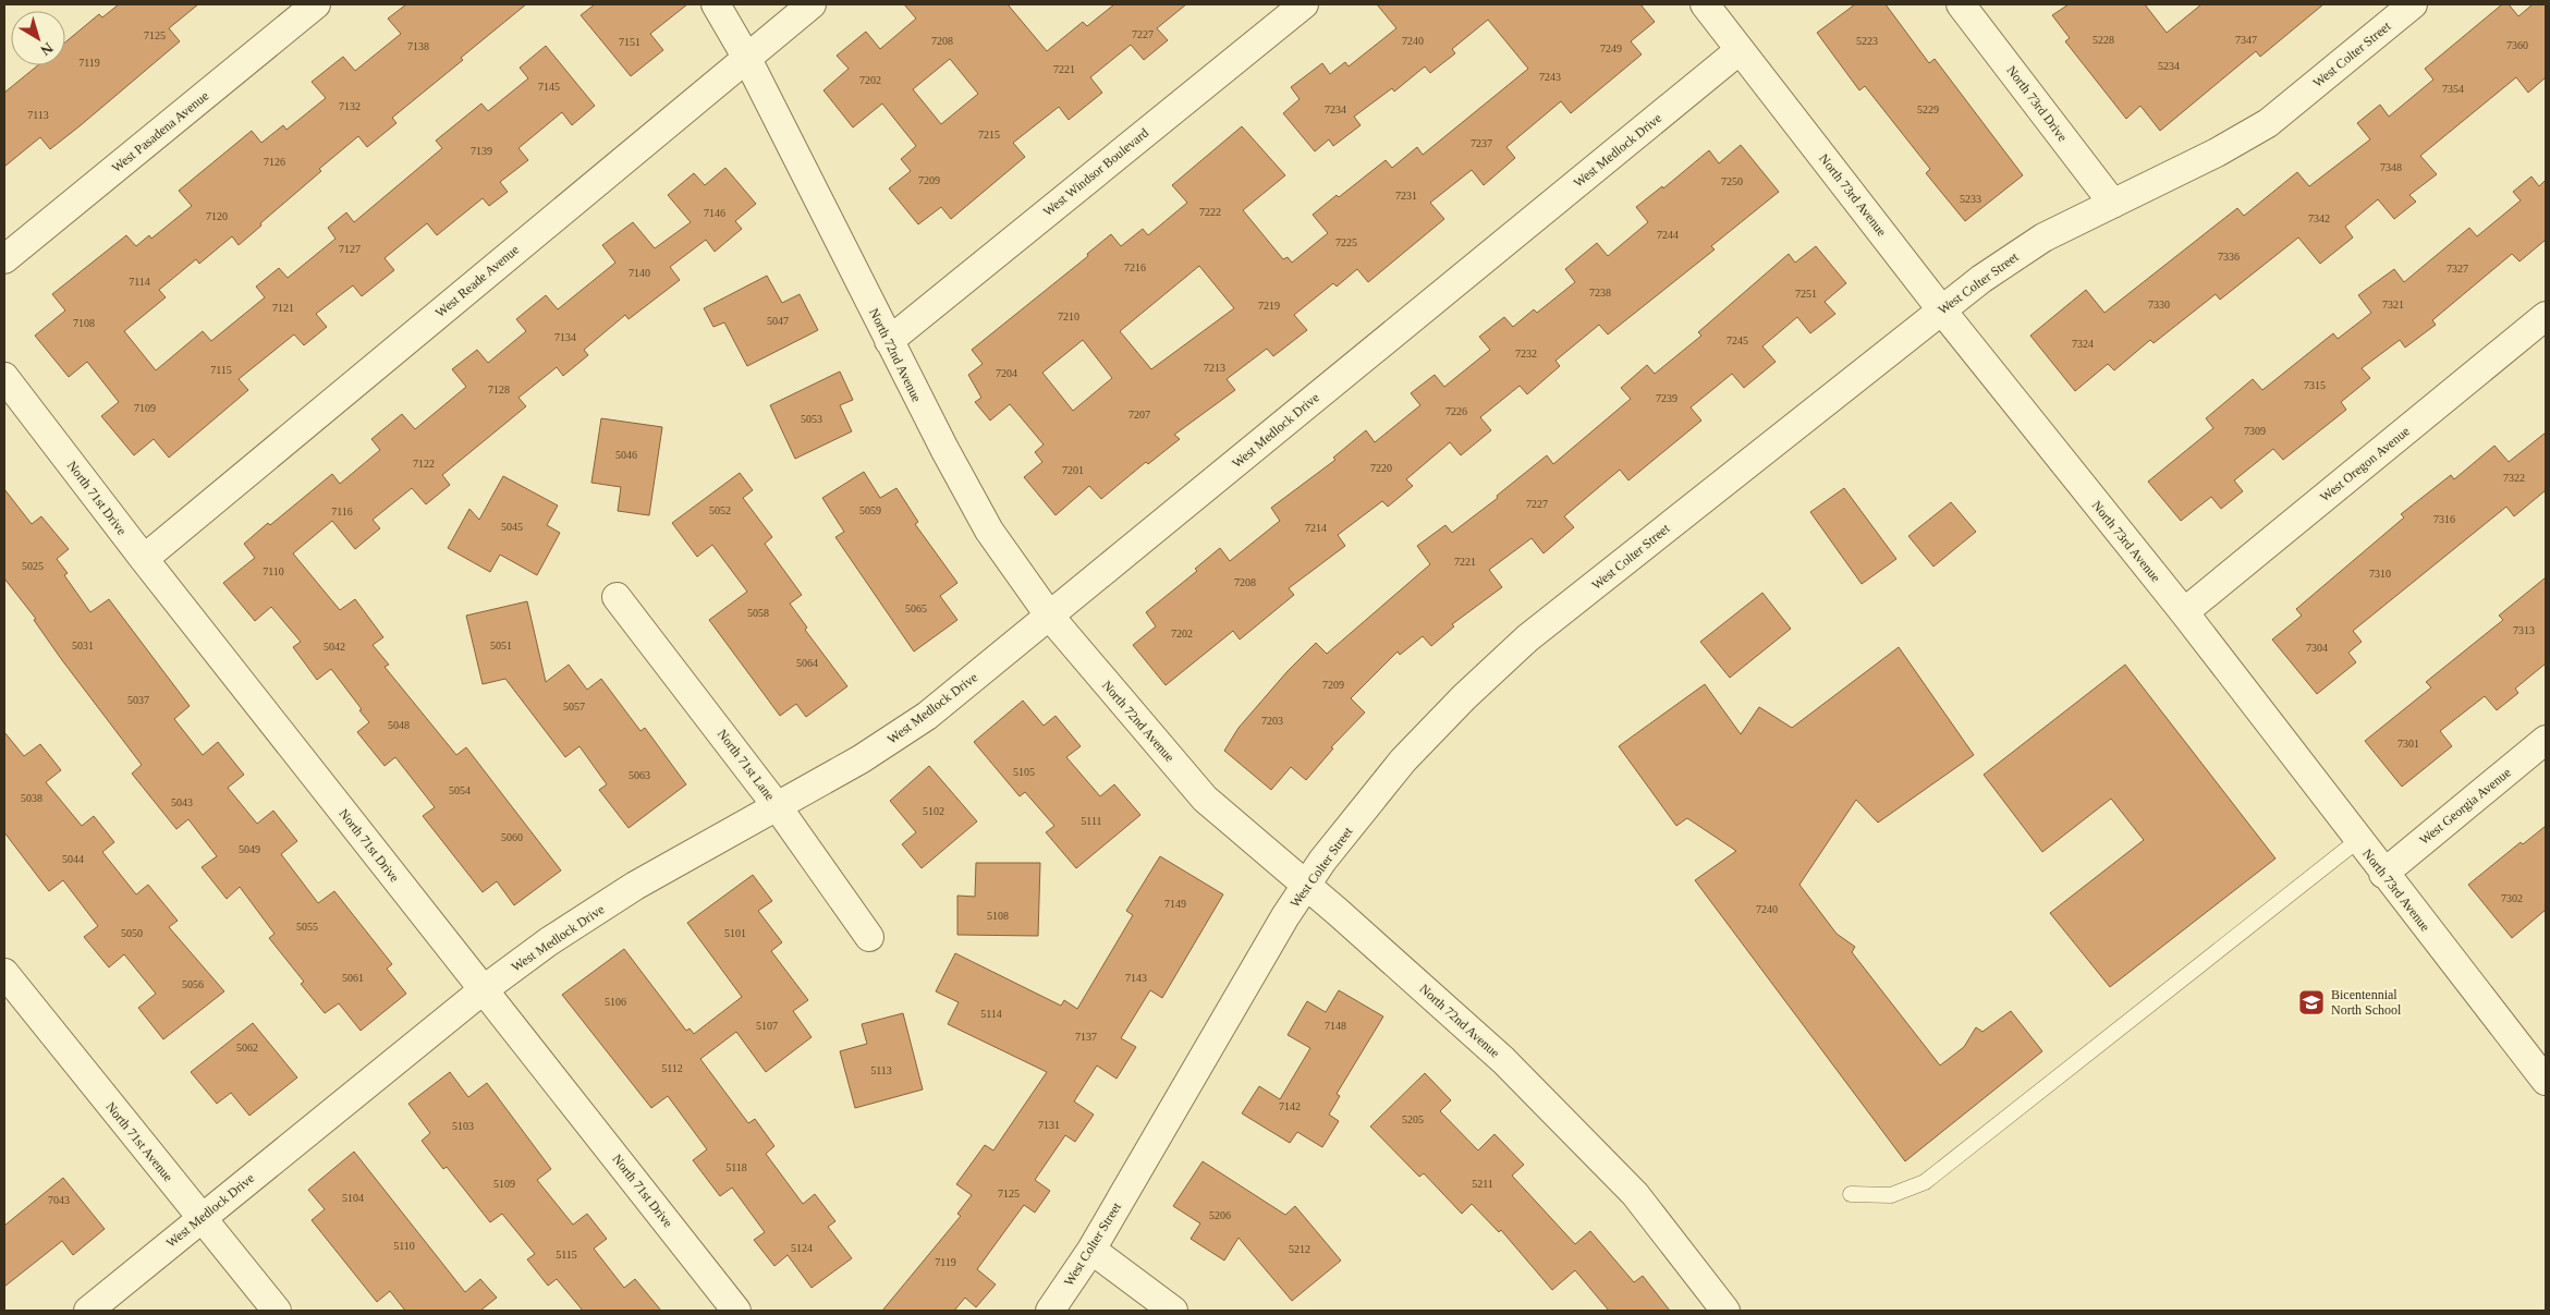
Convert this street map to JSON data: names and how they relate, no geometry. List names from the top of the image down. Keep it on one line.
{"streets":{"street":["West Colter Street","North 73rd Drive","West Pasadena Avenue","West Medlock Drive","West Windsor Boulevard","North 73rd Avenue","West Reade Avenue","North 72nd Avenue","West Oregon Avenue","North 71st Drive","North 71st Lane","West Georgia Avenue","North 71st Avenue"]},"crossings":[["West Colter Street","North 73rd Drive"],["West Colter Street","North 73rd Avenue"],["West Colter Street","North 72nd Avenue"],["West Medlock Drive","North 73rd Avenue"],["West Medlock Drive","North 72nd Avenue"],["West Medlock Drive","North 71st Drive"],["West Medlock Drive","North 71st Lane"],["West Medlock Drive","North 71st Avenue"],["West Windsor Boulevard","North 72nd Avenue"],["North 73rd Avenue","West Oregon Avenue"],["North 73rd Avenue","West Georgia Avenue"],["West Reade Avenue","North 72nd Avenue"],["West Reade Avenue","North 71st Drive"]],"places":{"school or university":["Bicentennial North School"]},"house_numbers":["7227","7125","5228","7347","7208","7240","5223","7151","7360","7138","7249","7119","5234","7221","7243","7202","7145","7354","7132","7234","5229","7113","7215","7237","7139","7126","7348","7209","7250","7231","5233","7222","7146","7120","7342","7244","7225","7127","7336","7216","7327","7140","7114","7238","7251","7330","7321","7219","7121","7210","5047","7108","7134","7245","7324","7232","7213","7115","7204","7315","7128","7239","7109","7226","7207","5053","7309","5046","7122","7220","7201","7322","7227","5052","5059","7116","7316","5045","7214","7221","5025","7110","7310","7208","5065","5058","7313","7202","5031","5051","5042","7304","5064","7209","5037","5057","7203","5048","7301","5105","5063","5054","5038","5043","5102","5111","5060","5049","5044","7302","7149","7240","5108","5055","5050","5101","5061","7143","5056","5106","5114","5107","7148","7137","5062","5112","5113","7142","5205","7131","5103","5118","5109","5211","7125","5104","7043","5206","5110","5124","5212","5115","7119"],"north":"bottom right"}
